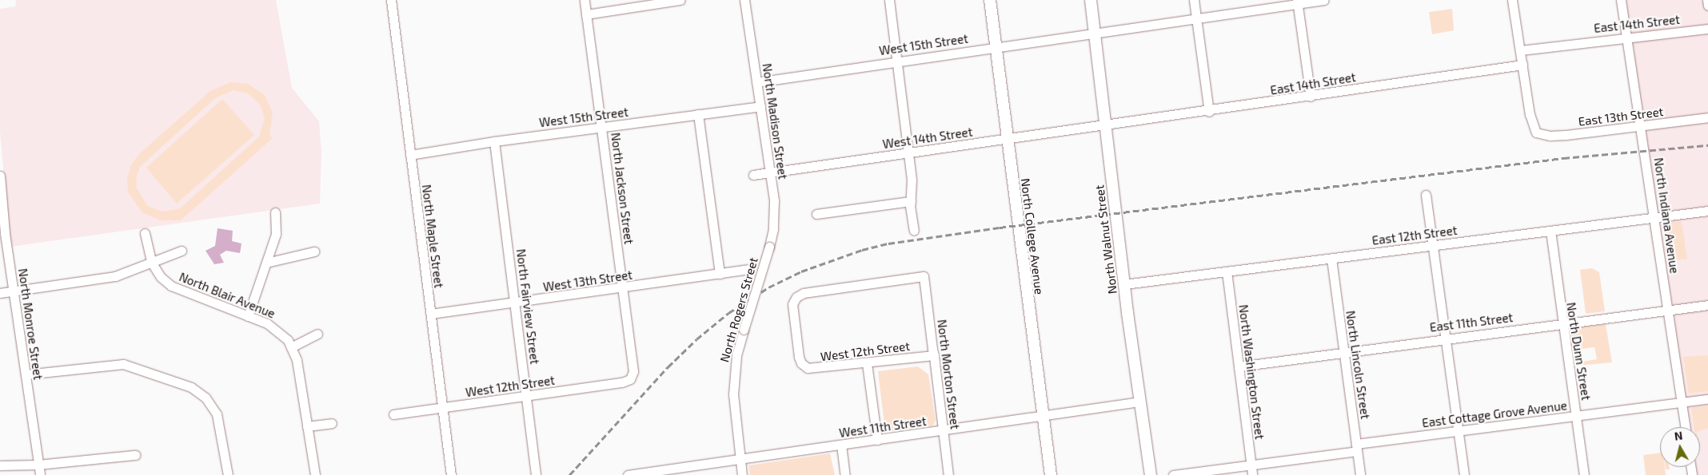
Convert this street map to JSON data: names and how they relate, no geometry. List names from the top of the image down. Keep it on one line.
{"streets":{"main road":["North College Avenue","North Walnut Street"],"street":["East 14th Street","West 15th Street","East 13th Street","North Madison Street","West 14th Street","North Jackson Street","North Indiana Avenue","East 12th Street","North Maple Street","West 13th Street","North Blair Avenue","North Fairview Street","North Rogers Street","East 11th Street","North Monroe Street","West 12th Street","North Dunn Street","North Lincoln Street","North Washington Street","North Morton Street","East Cottage Grove Avenue","West 11th Street"]},"crossings":[["East 14th Street","East 13th Street"],["East 14th Street","West 14th Street"],["East 14th Street","North Indiana Avenue"],["East 14th Street","North Walnut Street"],["West 15th Street","North Madison Street"],["West 15th Street","North Jackson Street"],["West 15th Street","North Maple Street"],["West 15th Street","North College Avenue"],["West 15th Street","North Walnut Street"],["West 15th Street","North Fairview Street"],["East 13th Street","North Indiana Avenue"],["North Madison Street","West 14th Street"],["North Madison Street","North Rogers Street"],["West 14th Street","North College Avenue"],["West 14th Street","North Walnut Street"],["North Jackson Street","West 13th Street"],["North Jackson Street","West 12th Street"],["North Indiana Avenue","East 12th Street"],["North Indiana Avenue","East 11th Street"],["North Indiana Avenue","East Cottage Grove Avenue"],["East 12th Street","North Walnut Street"],["East 12th Street","North Dunn Street"],["East 12th Street","North Lincoln Street"],["East 12th Street","North Washington Street"],["North Maple Street","West 13th Street"],["North Maple Street","West 12th Street"],["North College Avenue","West 11th Street"],["North Walnut Street","West 11th Street"],["West 13th Street","North Fairview Street"],["North Fairview Street","West 12th Street"],["North Rogers Street","West 11th Street"],["East 11th Street","North Dunn Street"],["East 11th Street","North Lincoln Street"],["East 11th Street","North Washington Street"],["West 12th Street","North Morton Street"],["North Dunn Street","East Cottage Grove Avenue"],["North Lincoln Street","East Cottage Grove Avenue"],["North Washington Street","East Cottage Grove Avenue"],["North Morton Street","West 11th Street"]],"north":"top"}
